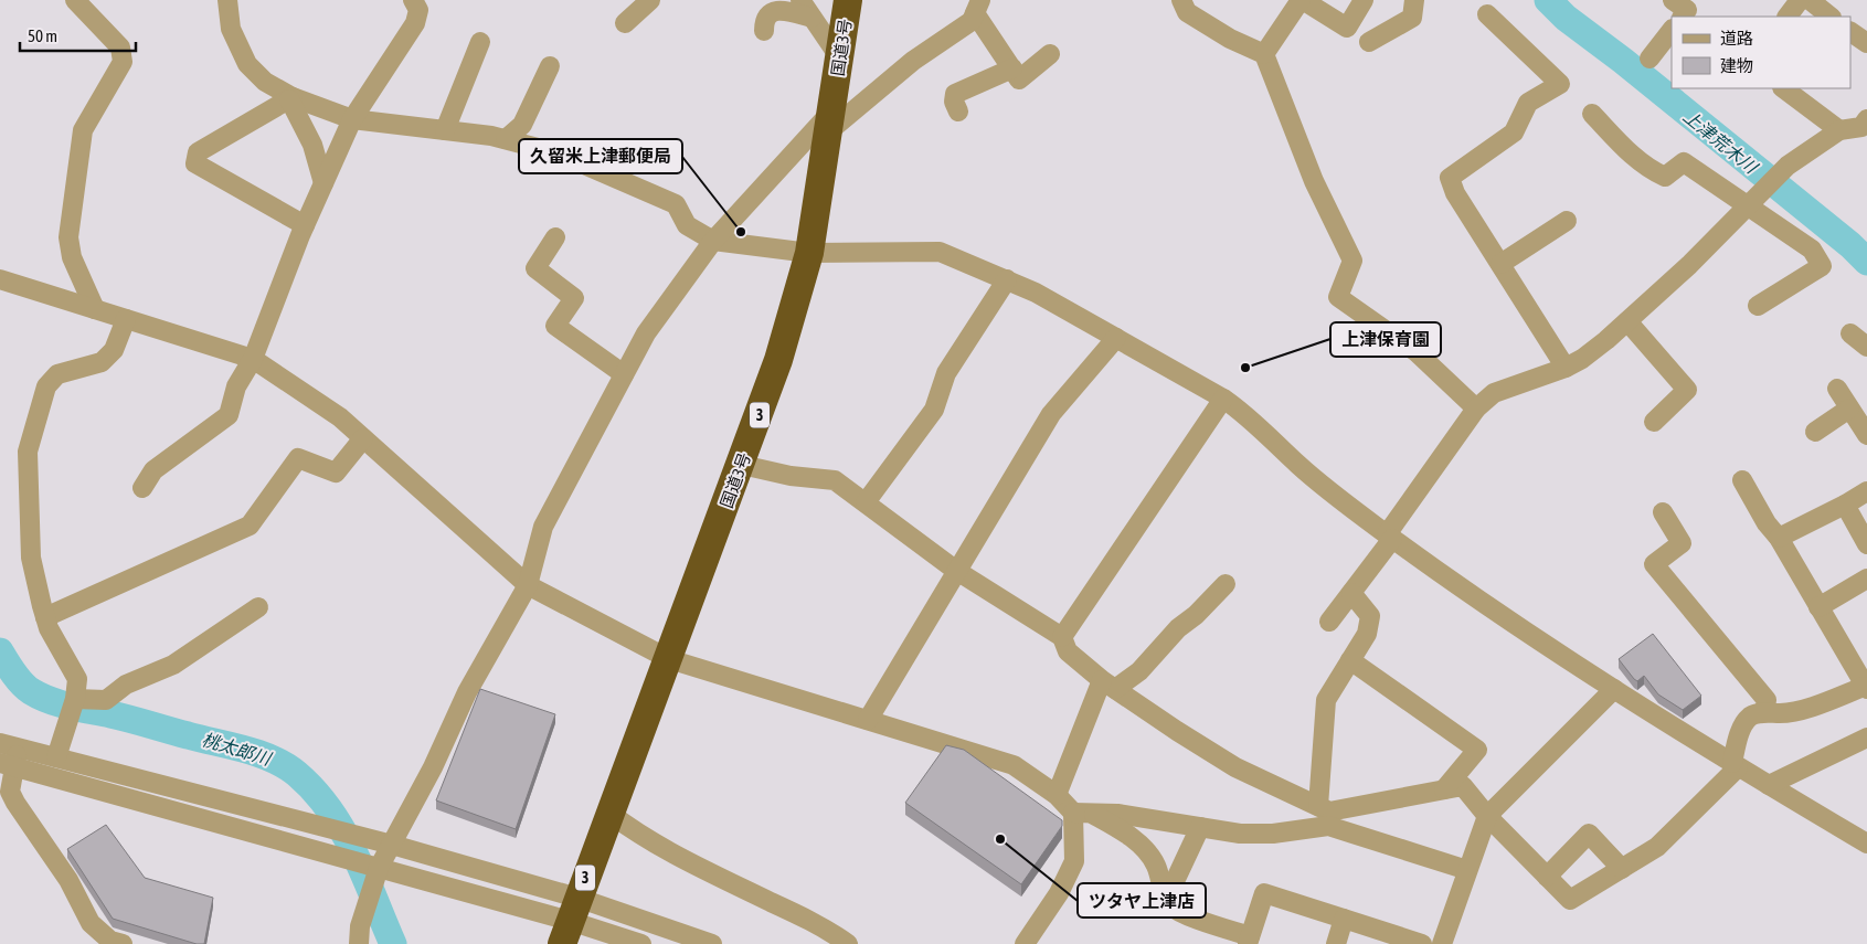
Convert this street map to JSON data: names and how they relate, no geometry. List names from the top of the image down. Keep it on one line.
{"streets":{"highway":["国道3号","3"]},"water":["上津荒木川","桃太郎川"],"places":["久留米上津郵便局","上津保育園","ツタヤ上津店"],"legend":["道路","建物"],"scale_bar":"50 m"}
